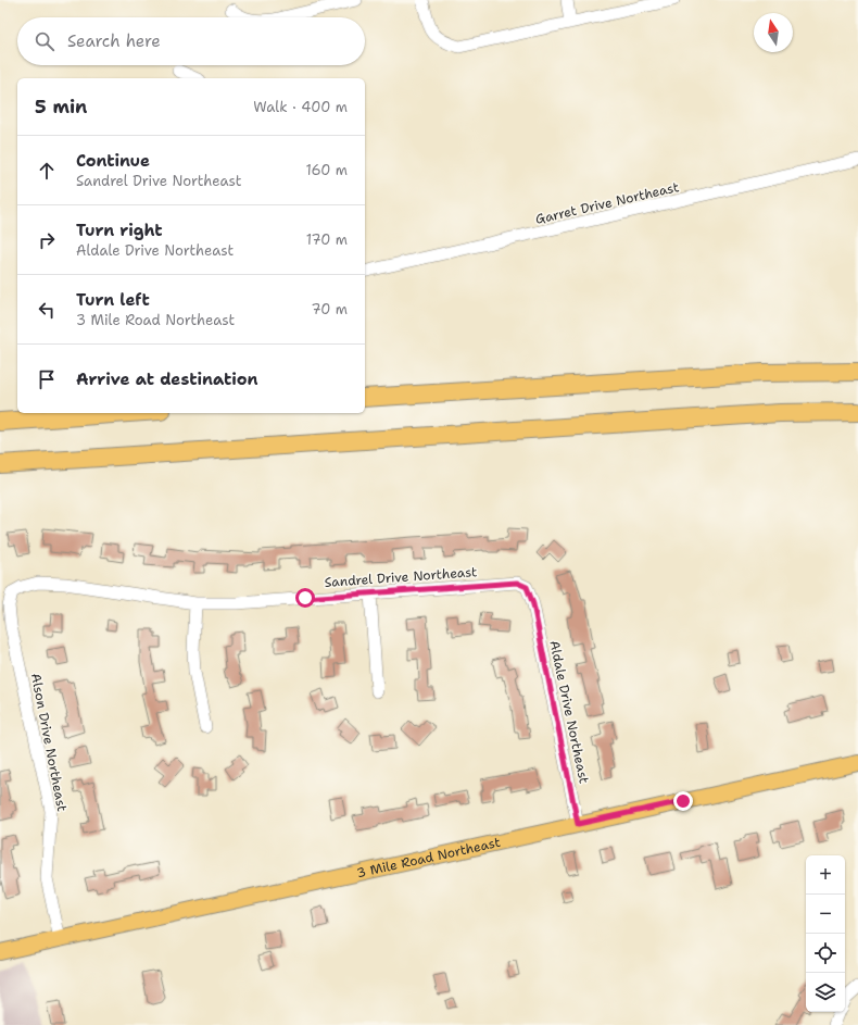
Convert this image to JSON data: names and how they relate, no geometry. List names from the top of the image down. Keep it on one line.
{"streets":{"main road":["3 Mile Road Northeast"],"street":["Garret Drive Northeast","Sandrel Drive Northeast","Aldale Drive Northeast","Alson Drive Northeast"]},"crossings":[["Sandrel Drive Northeast","Aldale Drive Northeast"],["Sandrel Drive Northeast","Alson Drive Northeast"],["Aldale Drive Northeast","3 Mile Road Northeast"],["Alson Drive Northeast","3 Mile Road Northeast"]],"north":"top","page":{"search":"Search here","heading":["5 min","Walk · 400 m"],"list":[["Continue","Sandrel Drive Northeast","160 m"],["Turn right","Aldale Drive Northeast","170 m"],["Turn left","3 Mile Road Northeast","70 m"],"Arrive at destination"],"map_buttons":["+","−"]}}
